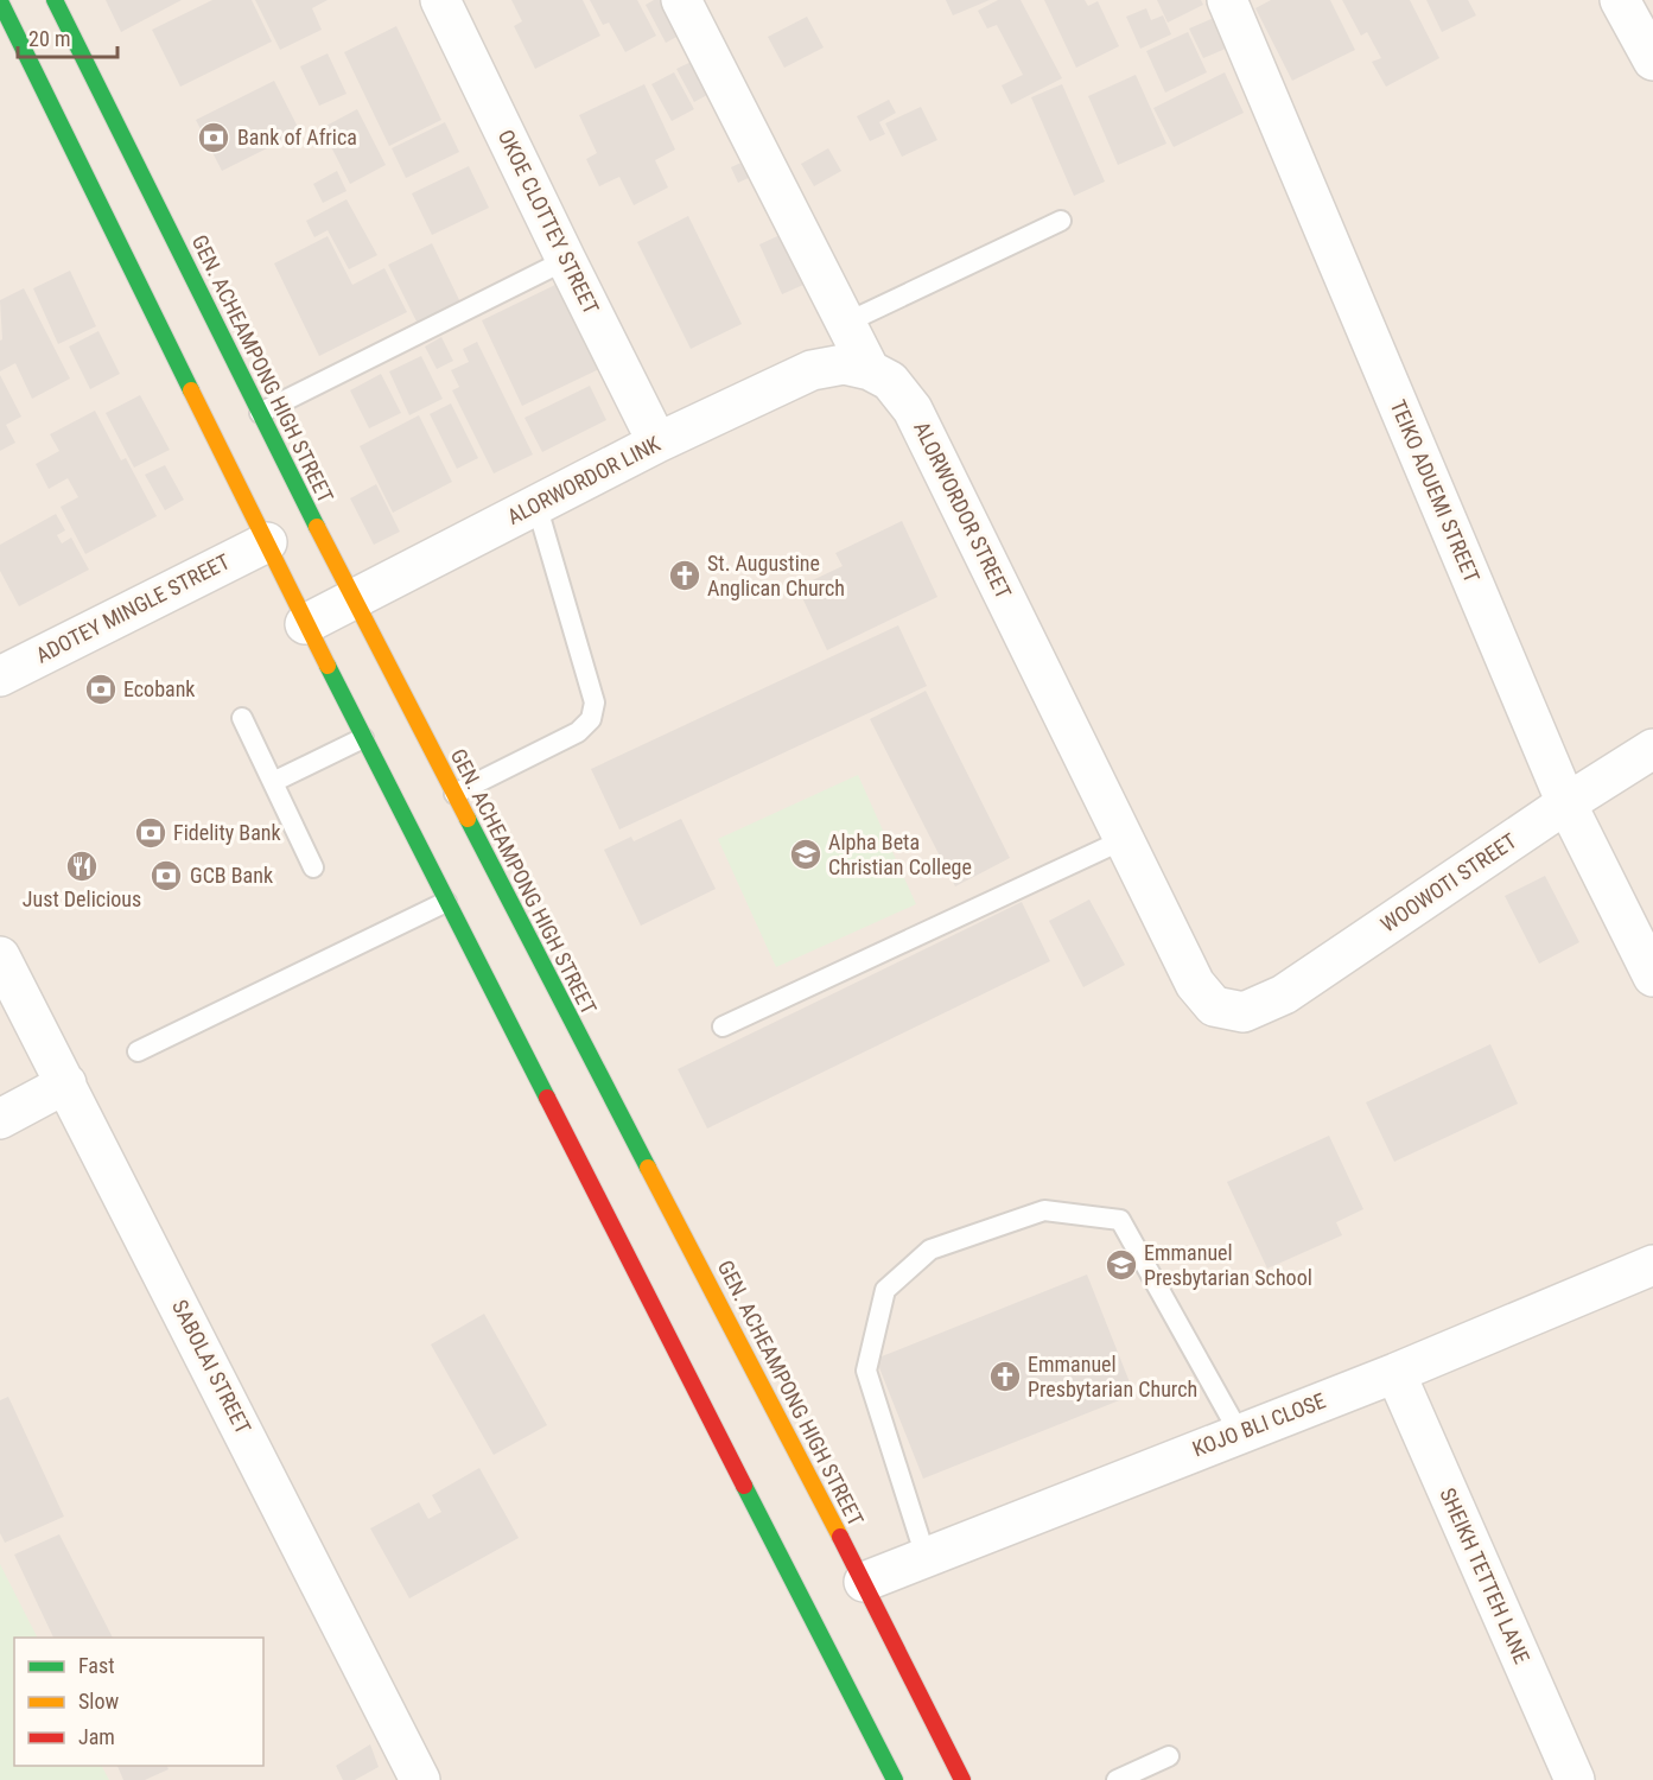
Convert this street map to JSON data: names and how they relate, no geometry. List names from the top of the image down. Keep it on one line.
{"streets":{"main road":["GEN. ACHEAMPONG HIGH STREET"],"street":["OKOE CLOTTEY STREET","ALORWORDOR LINK","TEIKO ADUEMI STREET","ALORWORDOR STREET","ADOTEY MINGLE STREET","WOOWOTI STREET","SABOLAI STREET","KOJO BLI CLOSE","SHEIKH TETTEH LANE"]},"crossings":[["OKOE CLOTTEY STREET","ALORWORDOR LINK"],["GEN. ACHEAMPONG HIGH STREET","ALORWORDOR LINK"],["GEN. ACHEAMPONG HIGH STREET","KOJO BLI CLOSE"],["ALORWORDOR LINK","ALORWORDOR STREET"],["TEIKO ADUEMI STREET","WOOWOTI STREET"],["ALORWORDOR STREET","WOOWOTI STREET"],["KOJO BLI CLOSE","SHEIKH TETTEH LANE"]],"places":{"bank":["Bank of Africa","Ecobank","Fidelity Bank","GCB Bank"],"church":["St. Augustine Anglican Church","Emmanuel Presbytarian Church"],"school or university":["Alpha Beta Christian College","Emmanuel Presbytarian School"],"restaurant":["Just Delicious"]},"legend":["Fast","Slow","Jam"],"scale_bar":"20 m"}
